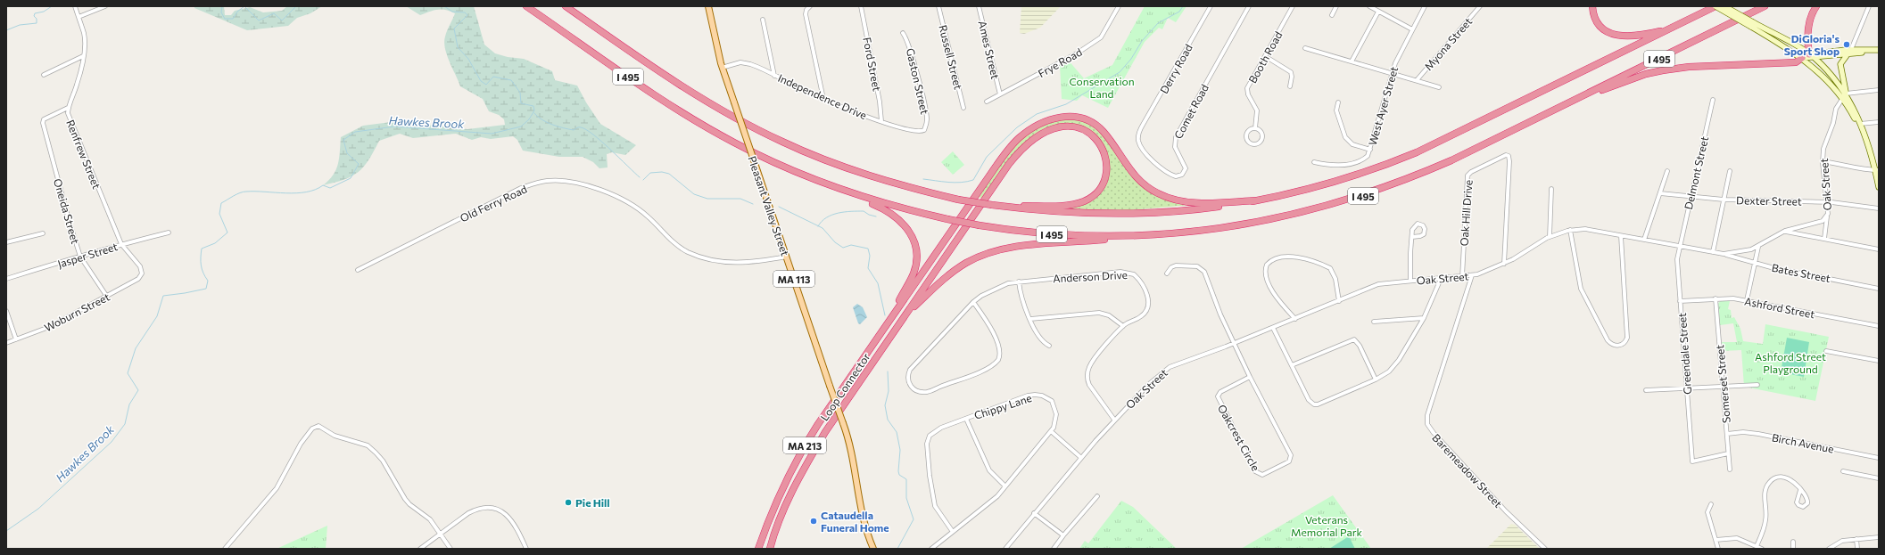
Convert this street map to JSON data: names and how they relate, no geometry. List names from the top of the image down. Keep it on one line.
{"streets":{"highway":["I 495","Loop Connector","MA 213"],"main road":["Pleasant Valley Street","MA 113"],"street":["Myona Street","Ames Street","Russell Street","Booth Road","Frye Road","Ford Street","Derry Road","Gaston Street","Independence Drive","West Ayer Street","Comet Road","Renfrew Street","Delmont Street","Oak Street","Dexter Street","Old Ferry Road","Oneida Street","Oak Hill Drive","Jasper Street","Bates Street","Anderson Drive","Ashford Street","Woburn Street","Greendale Street","Somerset Street","Chippy Lane","Oakcrest Circle","Birch Avenue","Baremeadow Street"]},"crossings":[["Ames Street","Frye Road"],["Ford Street","Independence Drive"],["Derry Road","Comet Road"],["Gaston Street","Independence Drive"],["Independence Drive","Pleasant Valley Street"],["Renfrew Street","Oneida Street"],["Renfrew Street","Jasper Street"],["Renfrew Street","Woburn Street"],["Delmont Street","Oak Street"],["Delmont Street","Dexter Street"],["Delmont Street","Greendale Street"],["Oak Street","Dexter Street"],["Oak Street","Oak Hill Drive"],["Oak Street","Bates Street"],["Oak Street","Anderson Drive"],["Oak Street","Greendale Street"],["Oak Street","Oakcrest Circle"],["Oak Street","Baremeadow Street"],["Old Ferry Road","Pleasant Valley Street"],["Oneida Street","Jasper Street"],["Oneida Street","Woburn Street"],["Ashford Street","Greendale Street"],["Ashford Street","Somerset Street"],["Greendale Street","Somerset Street"],["Somerset Street","Birch Avenue"]],"water":["Hawkes Brook"],"parks":["Conservation Land","Ashford Street Playground","Veterans Memorial Park"],"places":["DiGloria's Sport Shop","Pie Hill","Cataudella Funeral Home"]}
